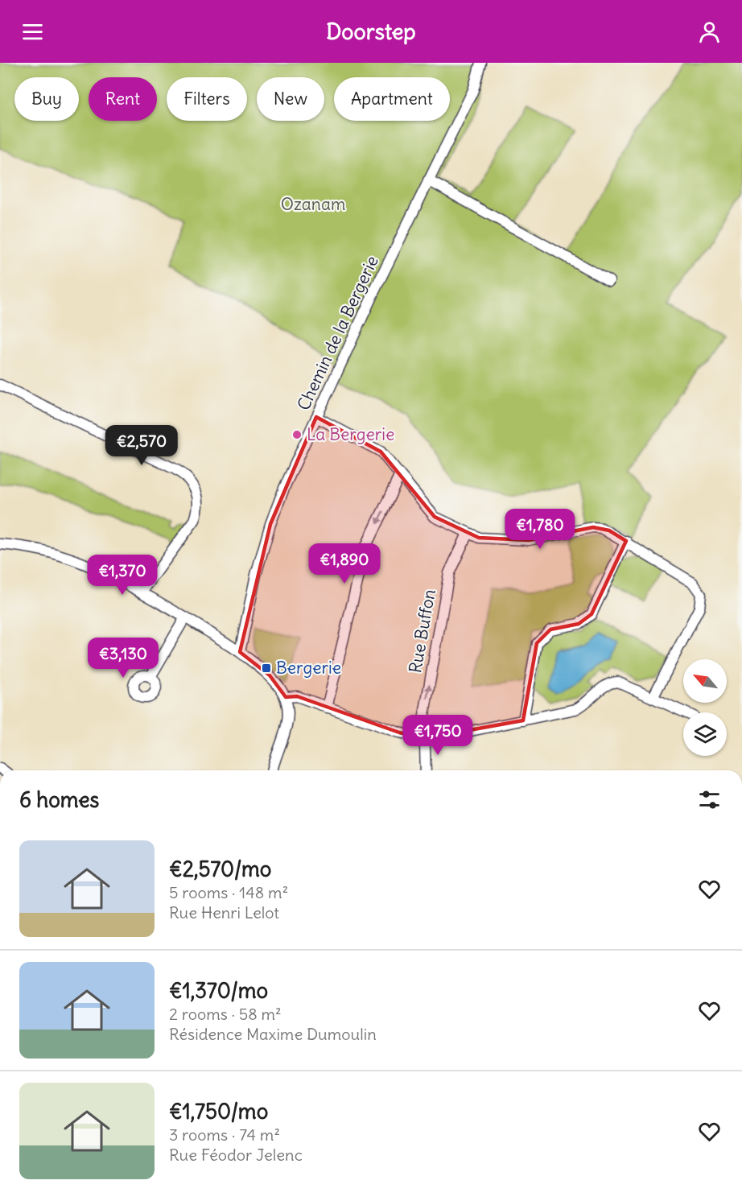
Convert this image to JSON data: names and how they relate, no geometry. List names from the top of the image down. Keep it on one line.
{"streets":{"street":["Chemin de la Bergerie","Rue Buffon"]},"one_way":["Rue Buffon"],"parks":["Ozanam"],"places":{"other":["La Bergerie"],"transit":["Bergerie"]},"north":"top left","page":{"header":"Doorstep","chip":["Buy","Rent","Filters","New","Apartment"],"price":["€2,570","€1,780","€1,890","€1,370","€3,130","€1,750"],"heading":"6 homes","list":[{"name":"€2,570/mo","note":"5 rooms · 148 m² · Rue Henri Lelot"},{"name":"€1,370/mo","note":"2 rooms · 58 m² · Résidence Maxime Dumoulin"},{"name":"€1,750/mo","note":"3 rooms · 74 m² · Rue Féodor Jelenc"}]}}
